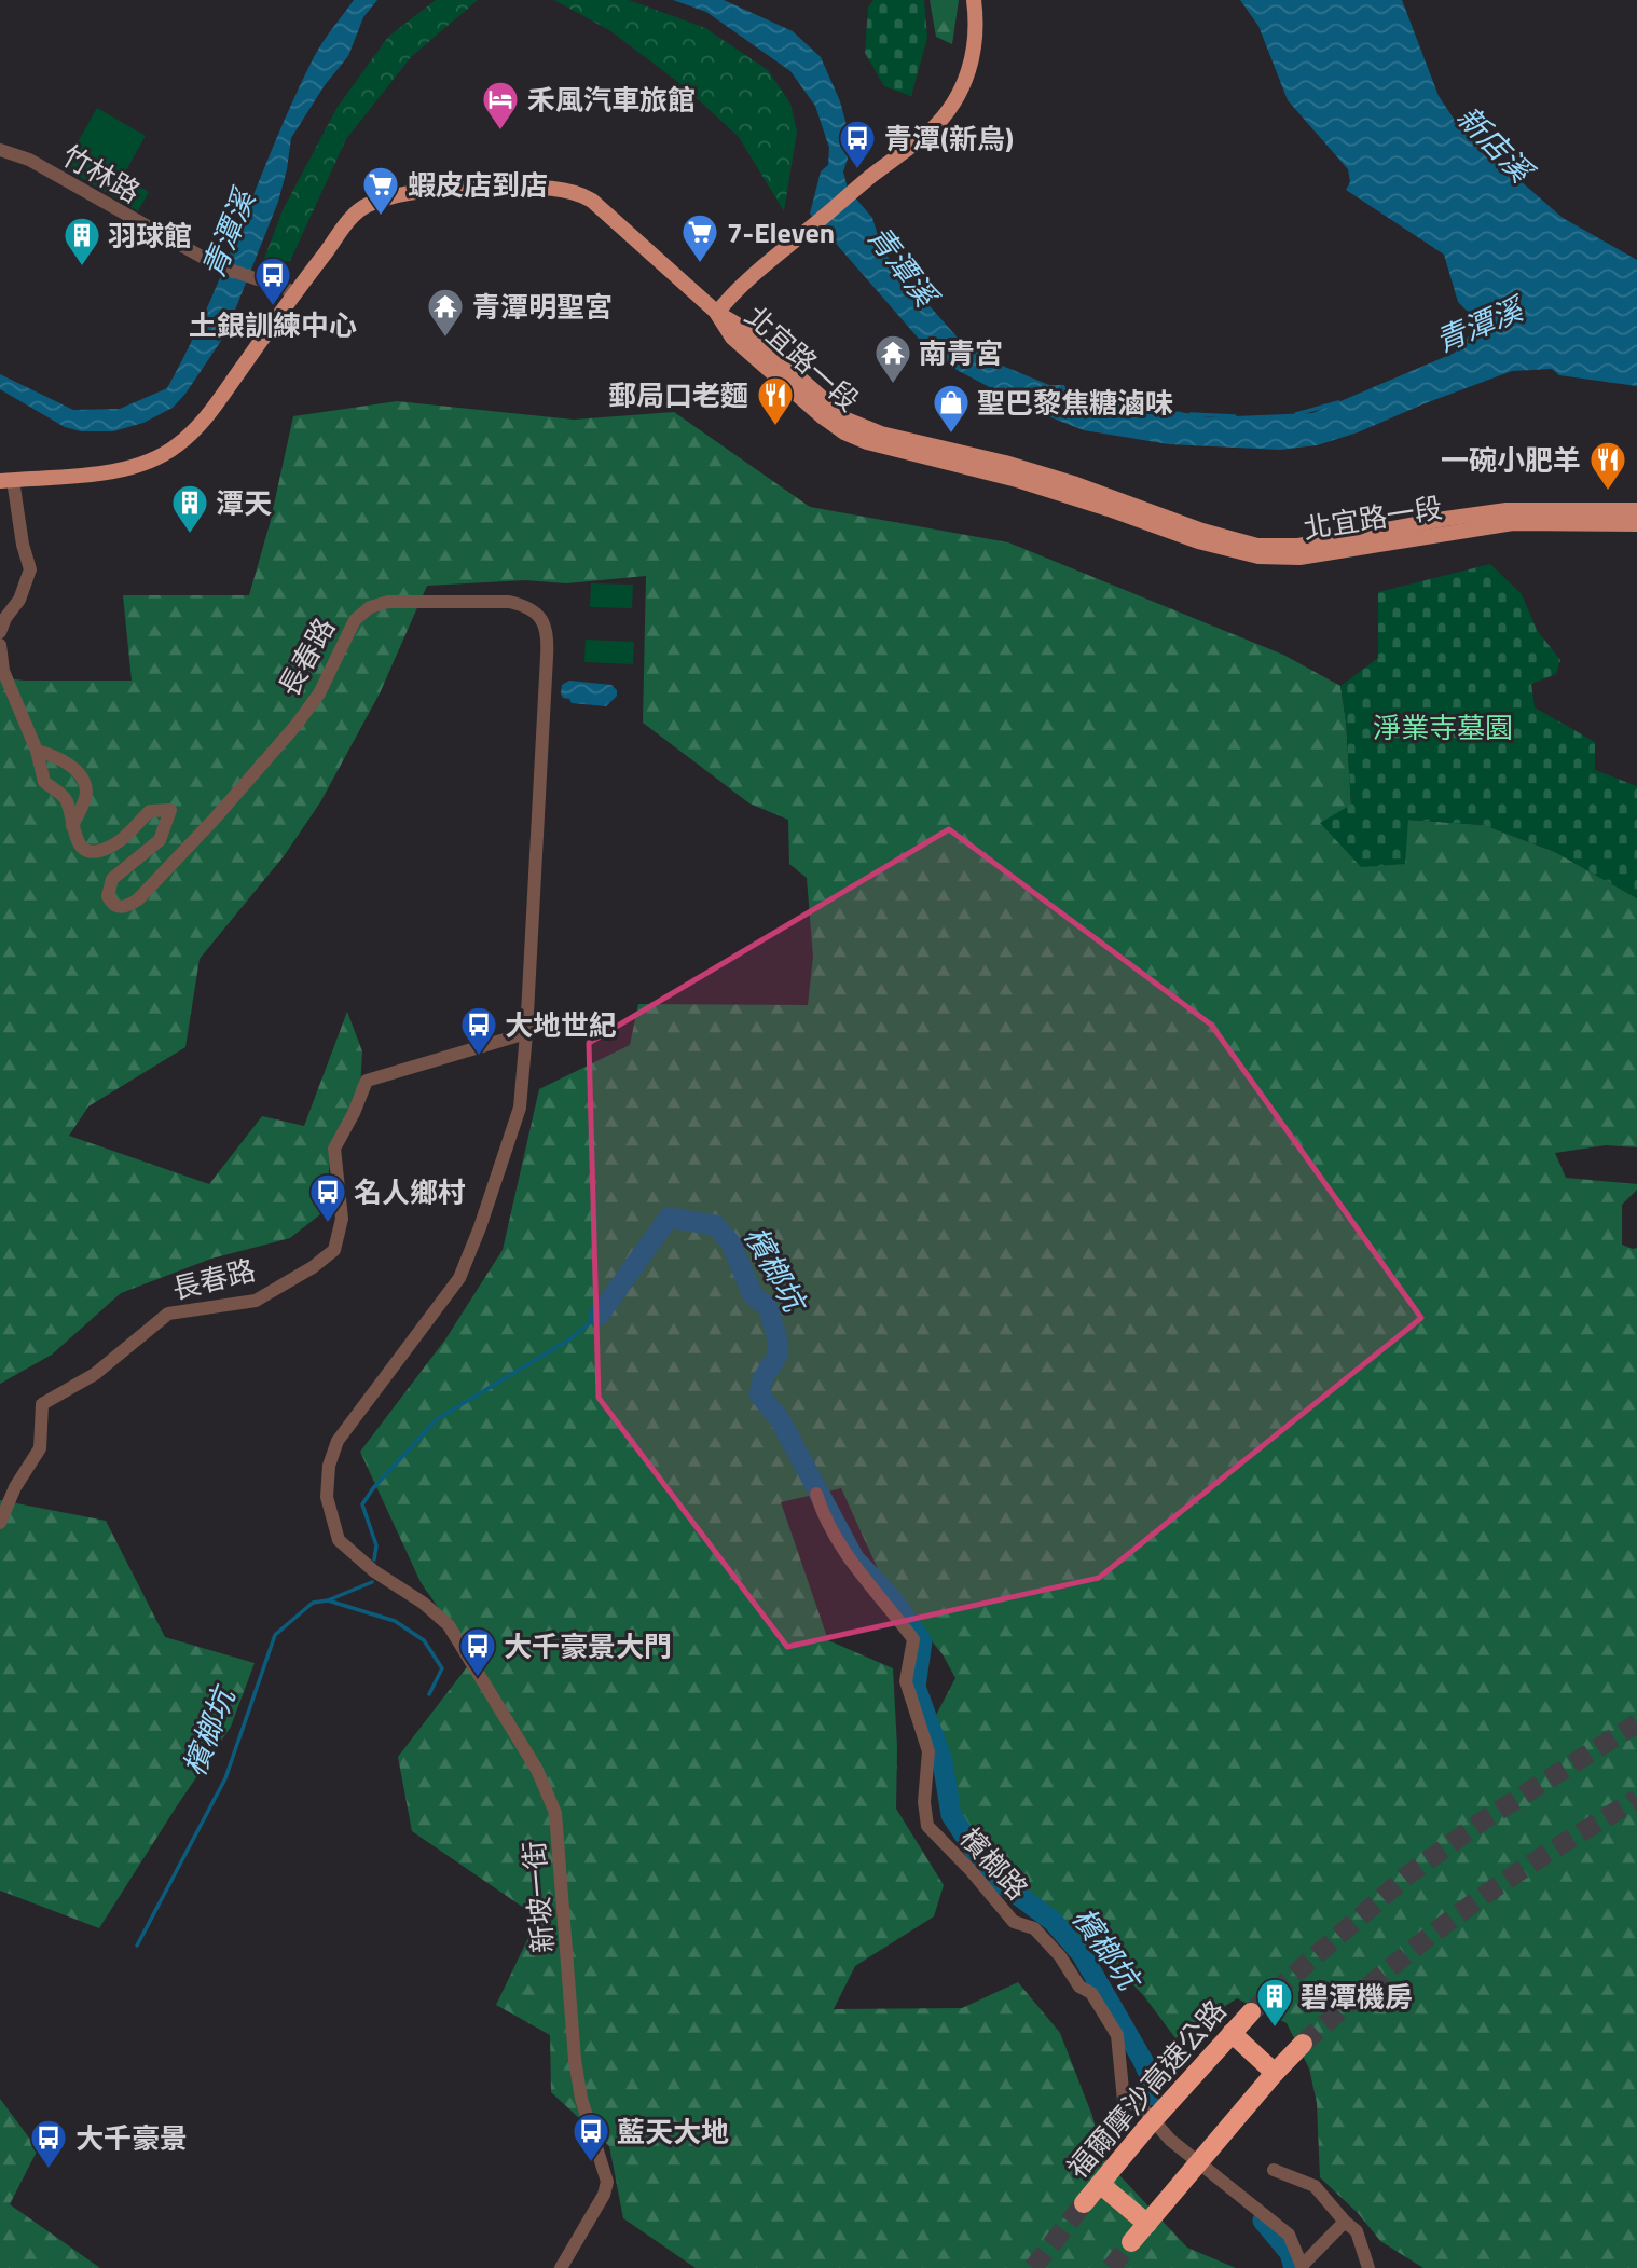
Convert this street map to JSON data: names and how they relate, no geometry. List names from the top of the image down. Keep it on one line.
{"streets":{"highway":["福爾摩沙高速公路"],"main road":["北宜路一段"],"street":["竹林路","長春路","檳榔路","新坡一街"]},"crossings":[["長春路","新坡一街"]],"water":["新店溪","青潭溪","檳榔坑"],"parks":["淨業寺墓園"],"places":{"hotel":["禾風汽車旅館"],"bus stop":["青潭(新烏)","土銀訓練中心","大地世紀","名人鄉村","大千豪景大門","藍天大地","大千豪景"],"supermarket":["蝦皮店到店","7-Eleven"],"building":["羽球館","潭天","碧潭機房"],"temple":["青潭明聖宮","南青宮"],"restaurant":["郵局口老麵","一碗小肥羊"],"shop":["聖巴黎焦糖滷味"]}}
